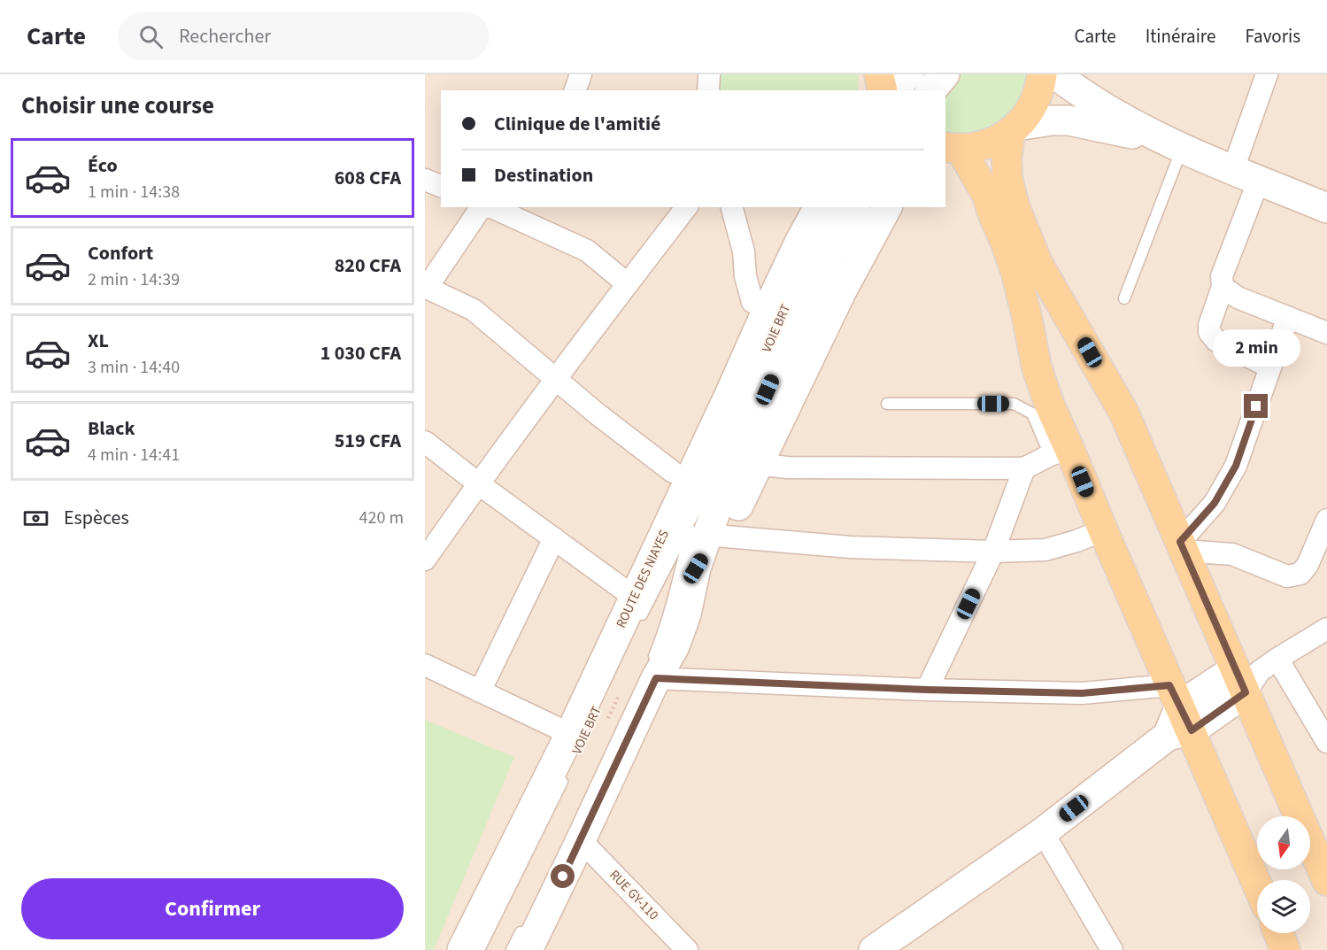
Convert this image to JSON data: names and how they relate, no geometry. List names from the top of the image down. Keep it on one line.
{"streets":{"main road":["ROUTE DES NIAYES"],"street":["RUE GY-110"],"lane":["VOIE BRT"]},"north":"bottom","page":{"header":"Carte","search":"Rechercher","nav":["Carte","Itinéraire","Favoris"],"heading":"Choisir une course","banner":["Clinique de l'amitié","Destination"],"list":[{"name":"Éco","note":"1 min · 14:38","value":"608 CFA"},{"name":"Confort","note":"2 min · 14:39","value":"820 CFA"},{"name":"XL","note":"3 min · 14:40","value":"1 030 CFA"},{"name":"Black","note":"4 min · 14:41","value":"519 CFA"}],"bubble":"2 min","pay":["Espèces","420 m"],"buttons":"Confirmer"}}
